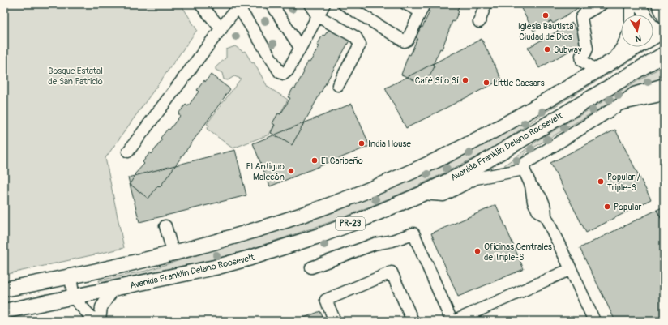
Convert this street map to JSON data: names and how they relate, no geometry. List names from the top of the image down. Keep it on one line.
{"streets":{"main road":["Avenida Franklin Delano Roosevelt","PR-23"]},"parks":["Bosque Estatal de San Patricio"],"places":["Iglesia Bautista Ciudad de Dios","Subway","Café Sí o Sí","Little Caesars","India House","El Caribeño","El Antiguo Malecón","Popular / Triple-S","Popular","Oficinas Centrales de Triple-S"],"north":"bottom"}
